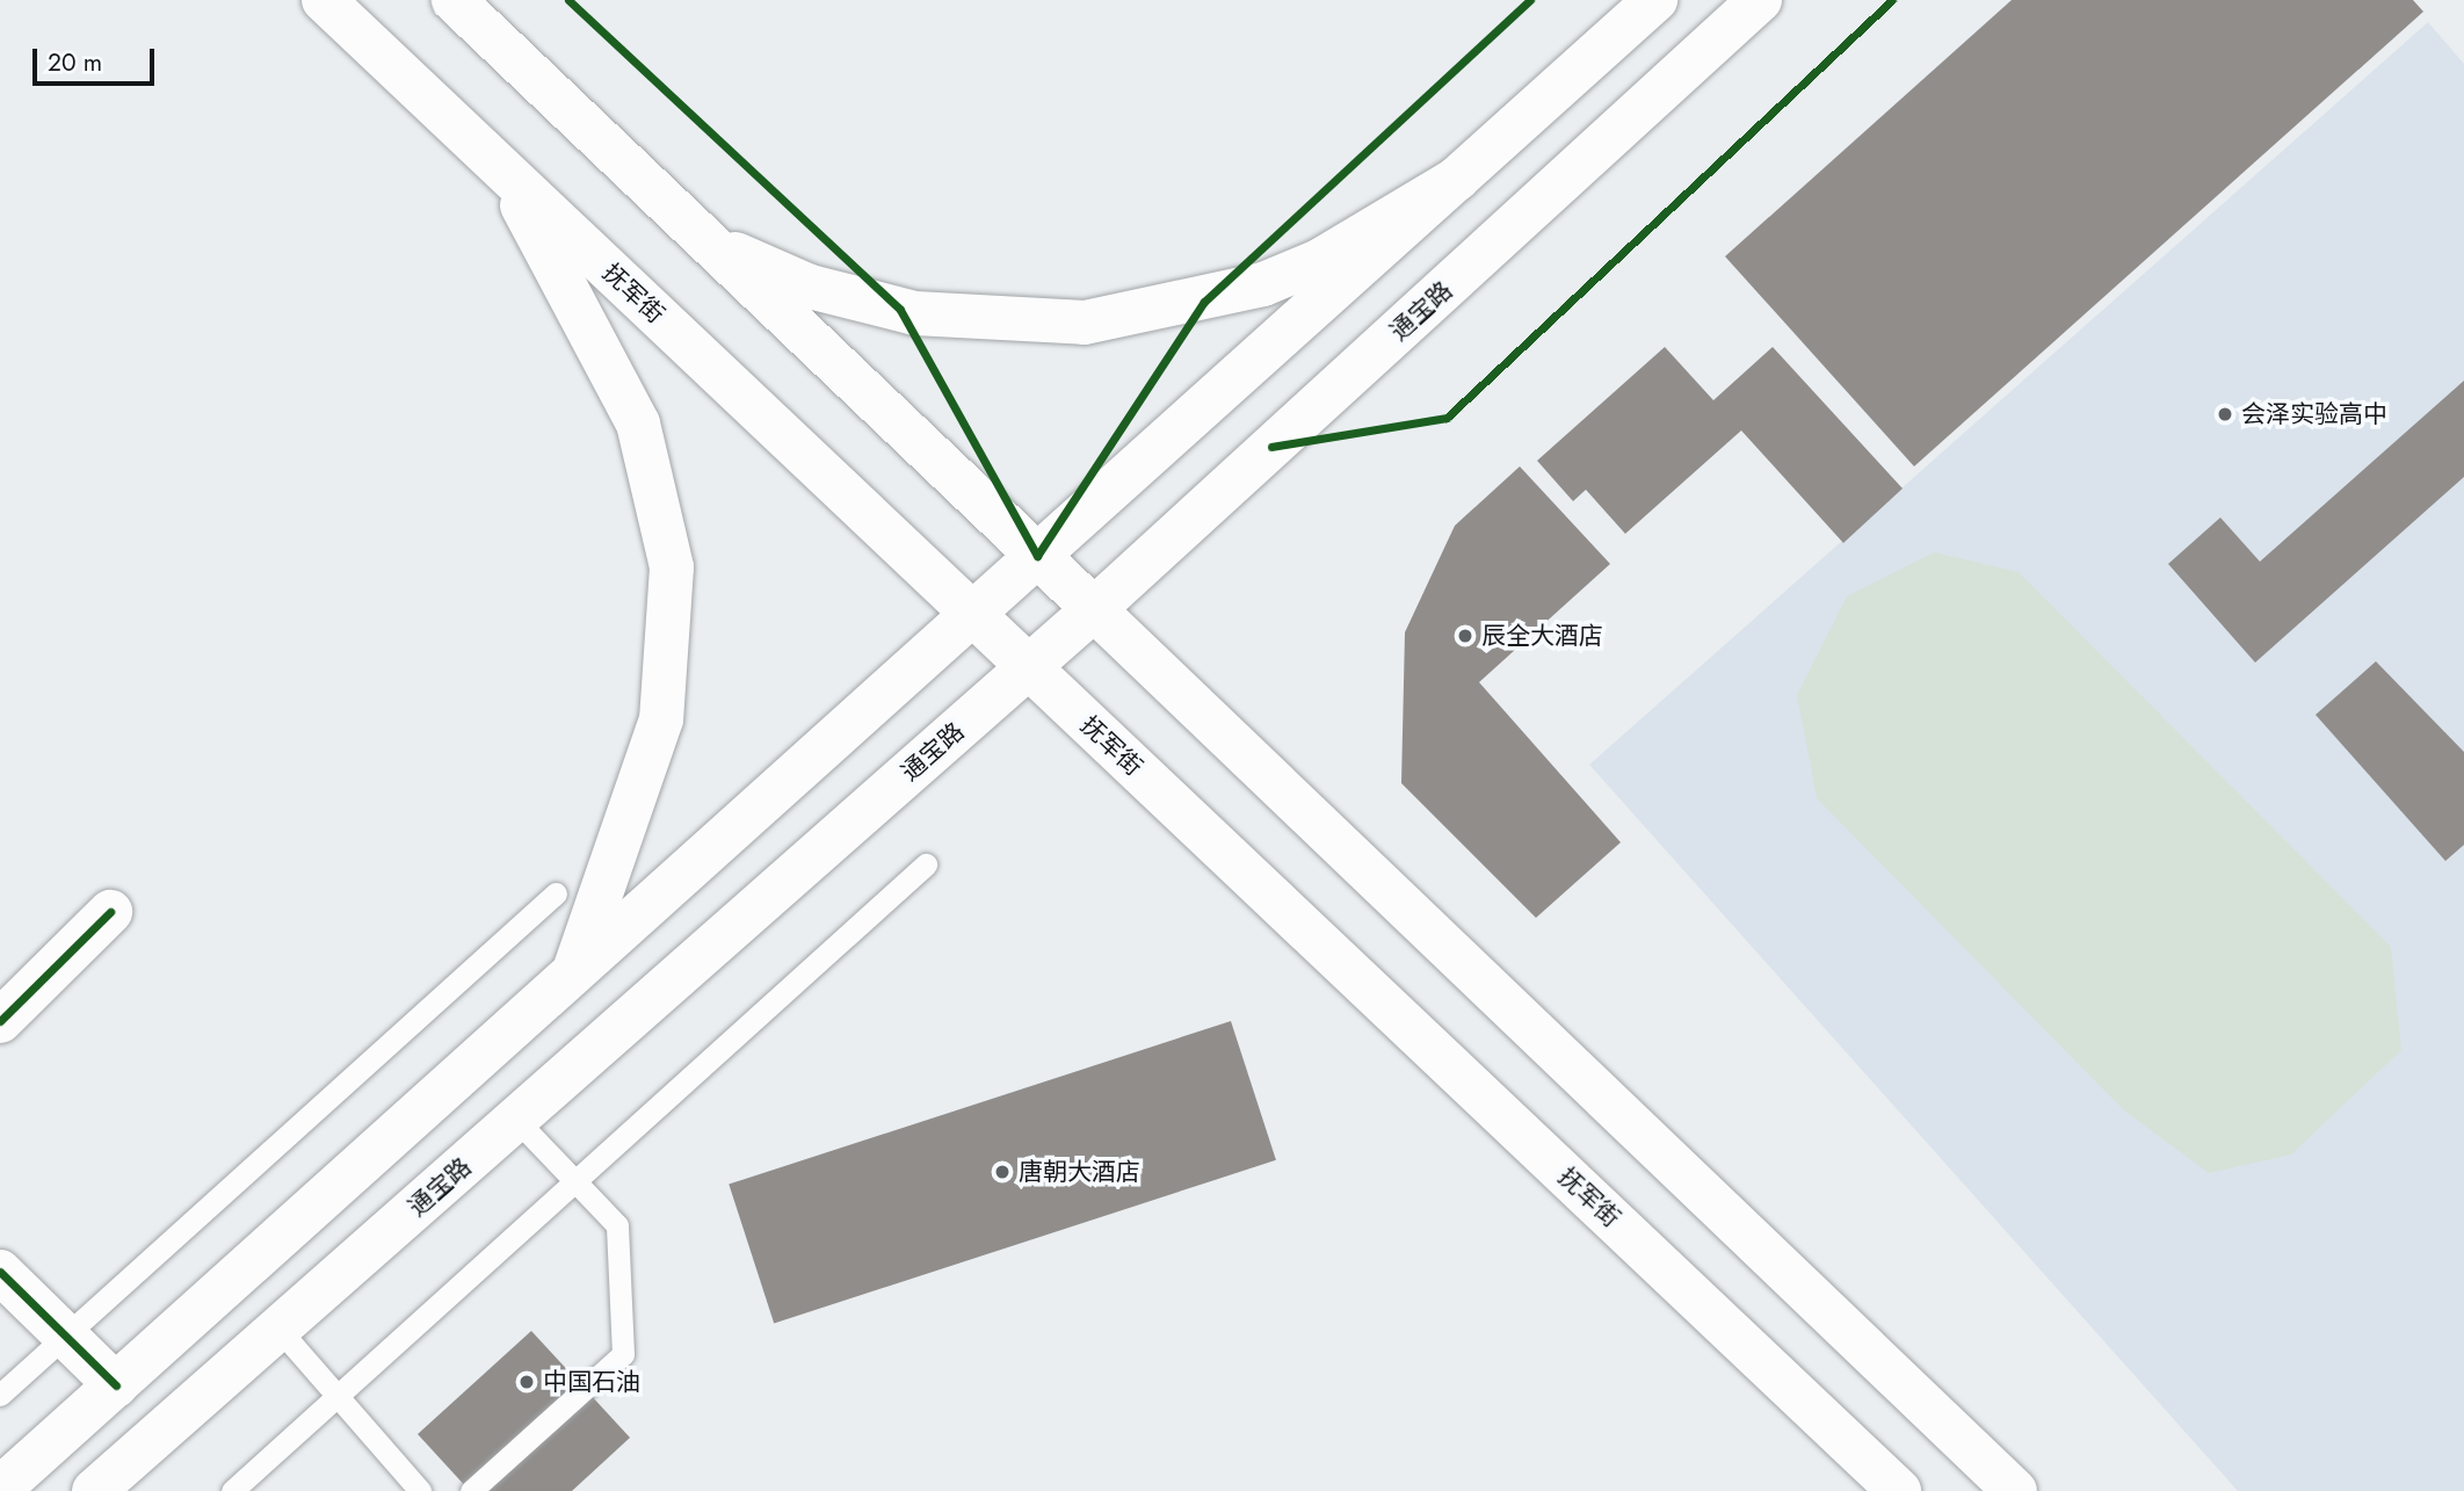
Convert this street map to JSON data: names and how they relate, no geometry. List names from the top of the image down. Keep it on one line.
{"streets":{"main road":["抚军街","通宝路"]},"crossings":[["抚军街","通宝路"]],"places":["会泽实验高中","辰全大酒店","唐朝大酒店","中国石油"],"scale_bar":"20 m"}
